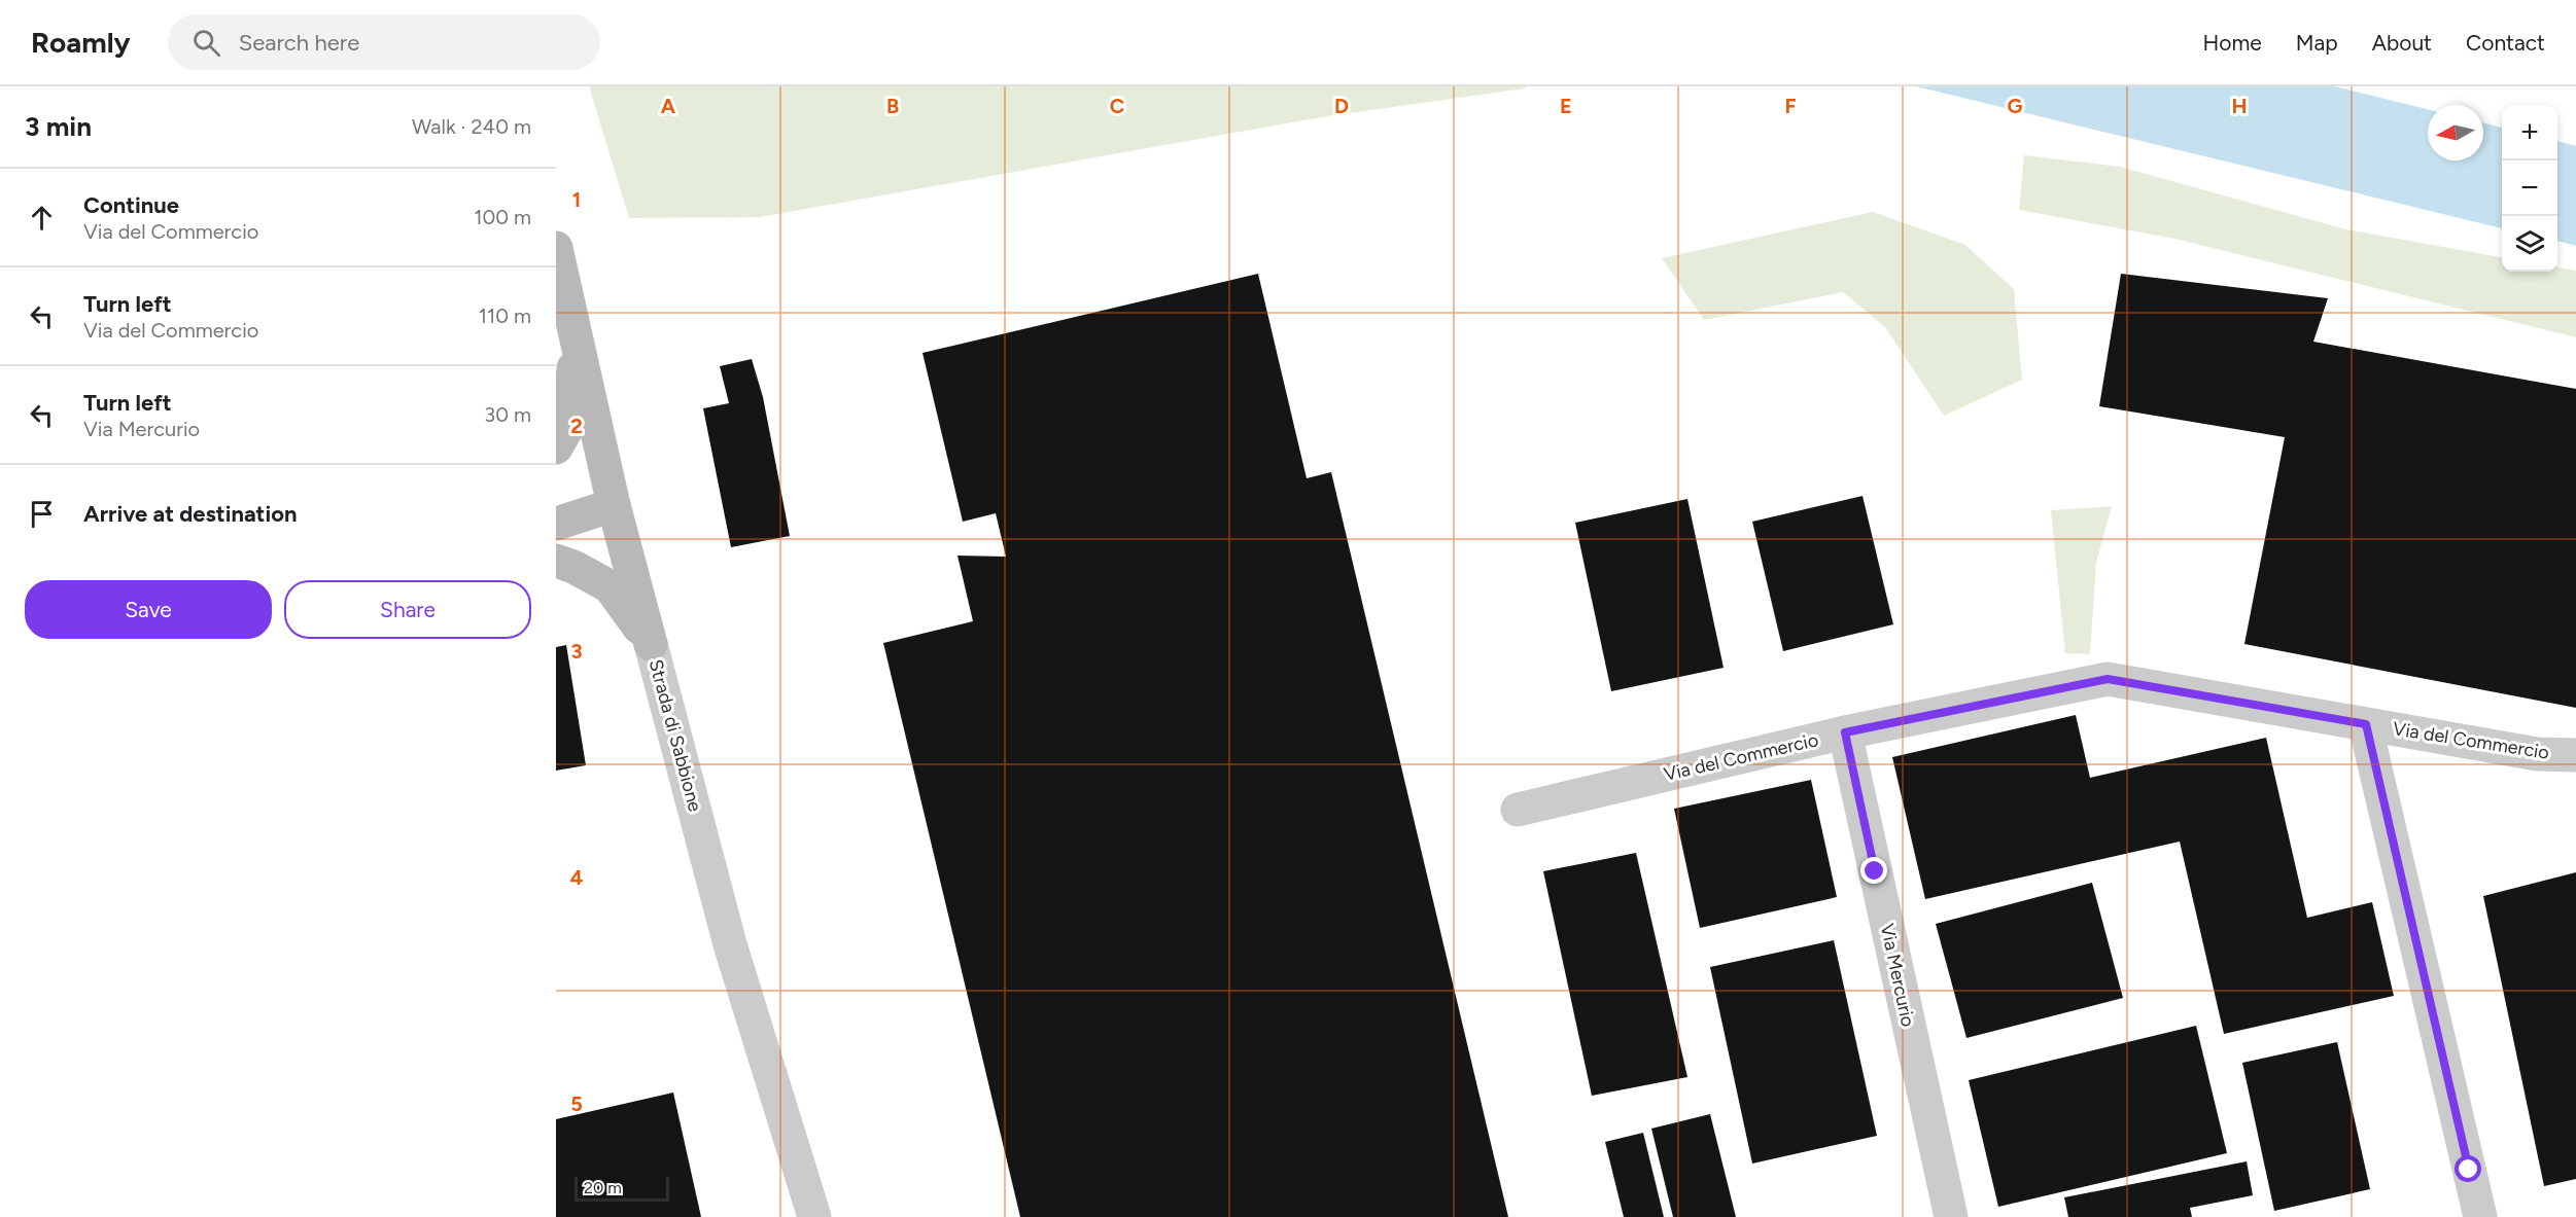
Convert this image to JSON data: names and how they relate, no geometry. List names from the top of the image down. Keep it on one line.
{"streets":{"main road":["Strada di Sabbione"],"street":["Via del Commercio","Via Mercurio"]},"crossings":[["Via del Commercio","Via Mercurio"]],"scale_bar":"20 m","north":"left","page":{"header":"Roamly","search":"Search here","nav":["Home","Map","About","Contact"],"heading":["3 min","Walk · 240 m"],"map_buttons":["+","−"],"list":[["Continue","Via del Commercio","100 m"],["Turn left","Via del Commercio","110 m"],["Turn left","Via Mercurio","30 m"],"Arrive at destination"],"buttons":["Save","Share"],"scale":"20 m"},"grid":{"columns":["A","B","C","D","E","F","G","H"],"rows":["1","2","3","4","5"]}}
